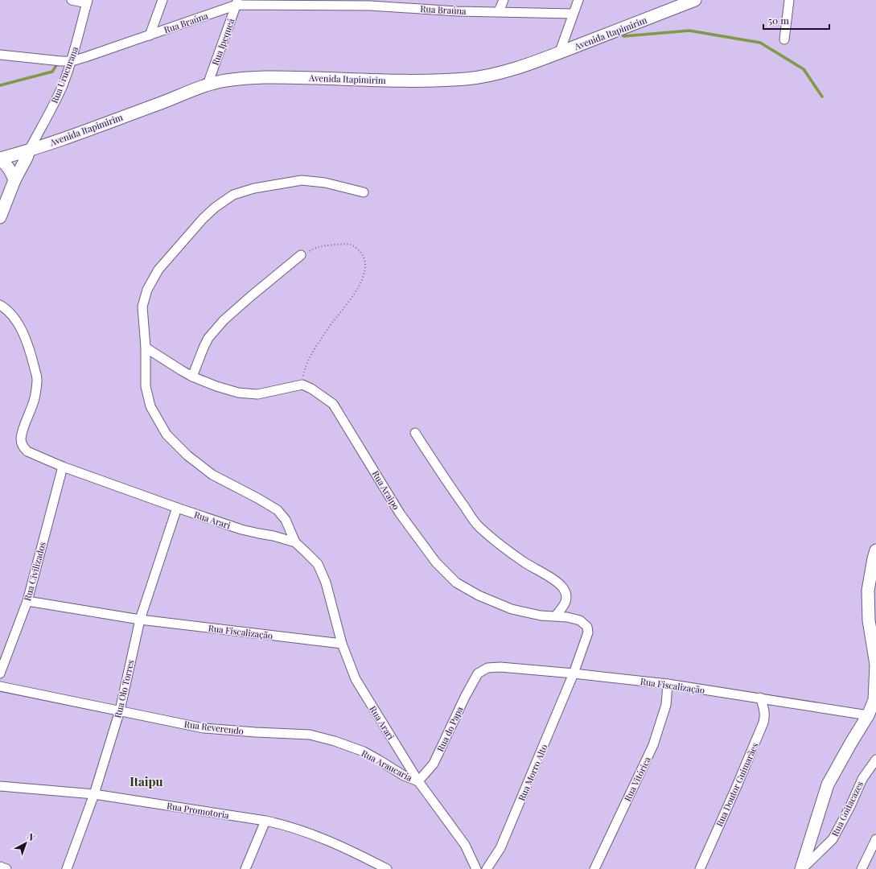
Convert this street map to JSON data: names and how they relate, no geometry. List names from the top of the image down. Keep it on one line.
{"streets":{"main road":["Avenida Itapimirim","Rua Urucurana"],"street":["Rua Braúna","Rua Ipequeá","Rua Araipo","Rua Arari","Rua Civilizados","Rua Fiscalização","Rua Olo Torres","Rua Reverendo","Rua do Papa","Rua Araucaria","Rua Morro Alto","Rua Vitórica","Rua Doutor Guimarães","Rua Goitacazes","Rua Promotoria"]},"crossings":[["Rua Braúna","Rua Ipequeá"],["Rua Braúna","Rua Urucurana"],["Avenida Itapimirim","Rua Ipequeá"],["Avenida Itapimirim","Rua Urucurana"],["Rua Araipo","Rua Fiscalização"],["Rua Araipo","Rua Morro Alto"],["Rua Arari","Rua Civilizados"],["Rua Arari","Rua Fiscalização"],["Rua Arari","Rua Olo Torres"],["Rua Arari","Rua do Papa"],["Rua Arari","Rua Araucaria"],["Rua Fiscalização","Rua Olo Torres"],["Rua Fiscalização","Rua do Papa"],["Rua Fiscalização","Rua Morro Alto"],["Rua Fiscalização","Rua Vitórica"],["Rua Fiscalização","Rua Doutor Guimarães"],["Rua Olo Torres","Rua Reverendo"],["Rua Olo Torres","Rua Promotoria"],["Rua Reverendo","Rua Araucaria"],["Rua do Papa","Rua Araucaria"]],"districts":["Itaipu"],"scale_bar":"50 m","north":"top right"}
